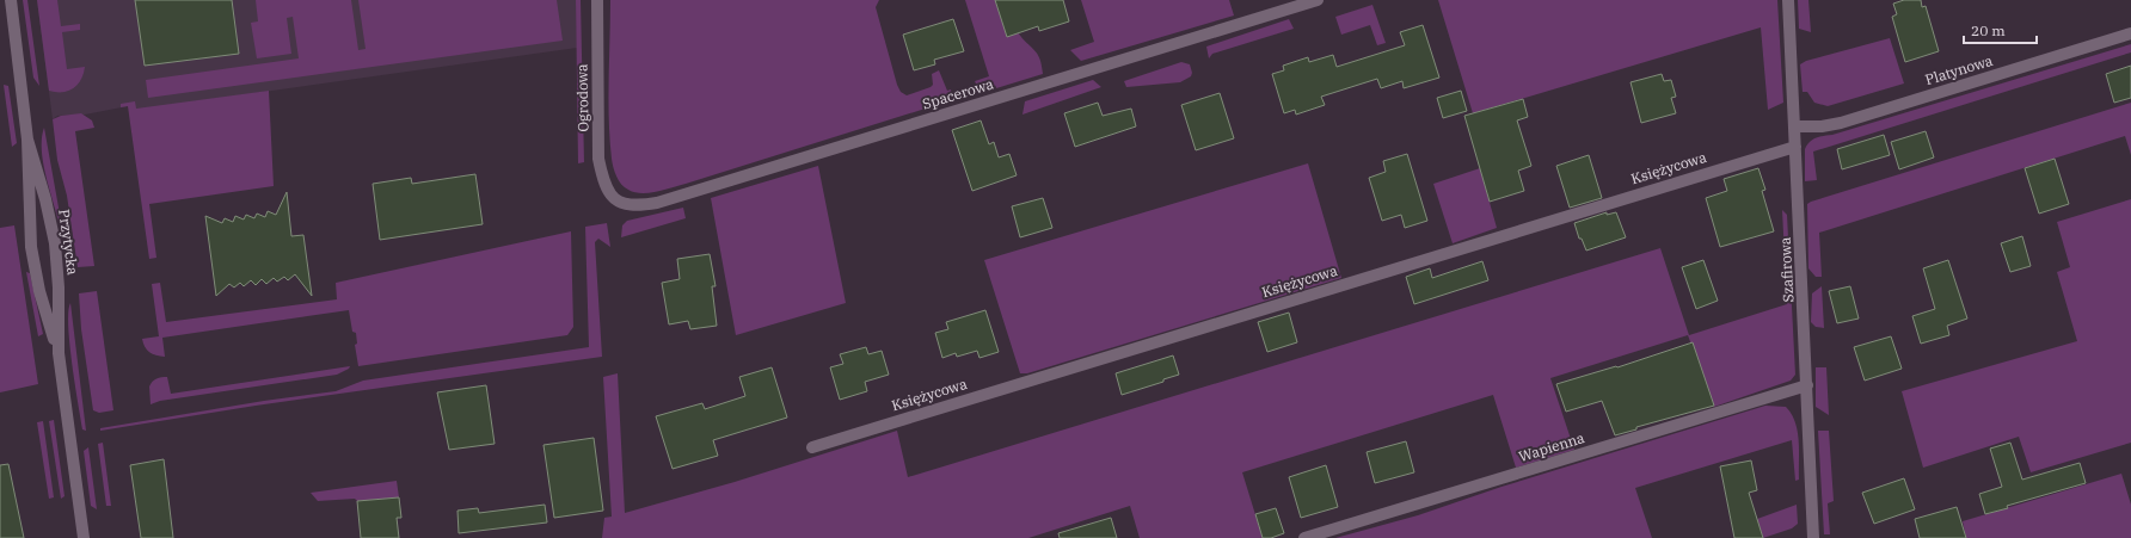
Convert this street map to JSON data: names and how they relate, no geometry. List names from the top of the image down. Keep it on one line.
{"streets":{"street":["Platynowa","Spacerowa","Ogrodowa","Księżycowa","Przytycka","Szafirowa","Wapienna"]},"crossings":[["Platynowa","Szafirowa"],["Spacerowa","Ogrodowa"],["Księżycowa","Szafirowa"],["Szafirowa","Wapienna"]],"scale_bar":"20 m"}
